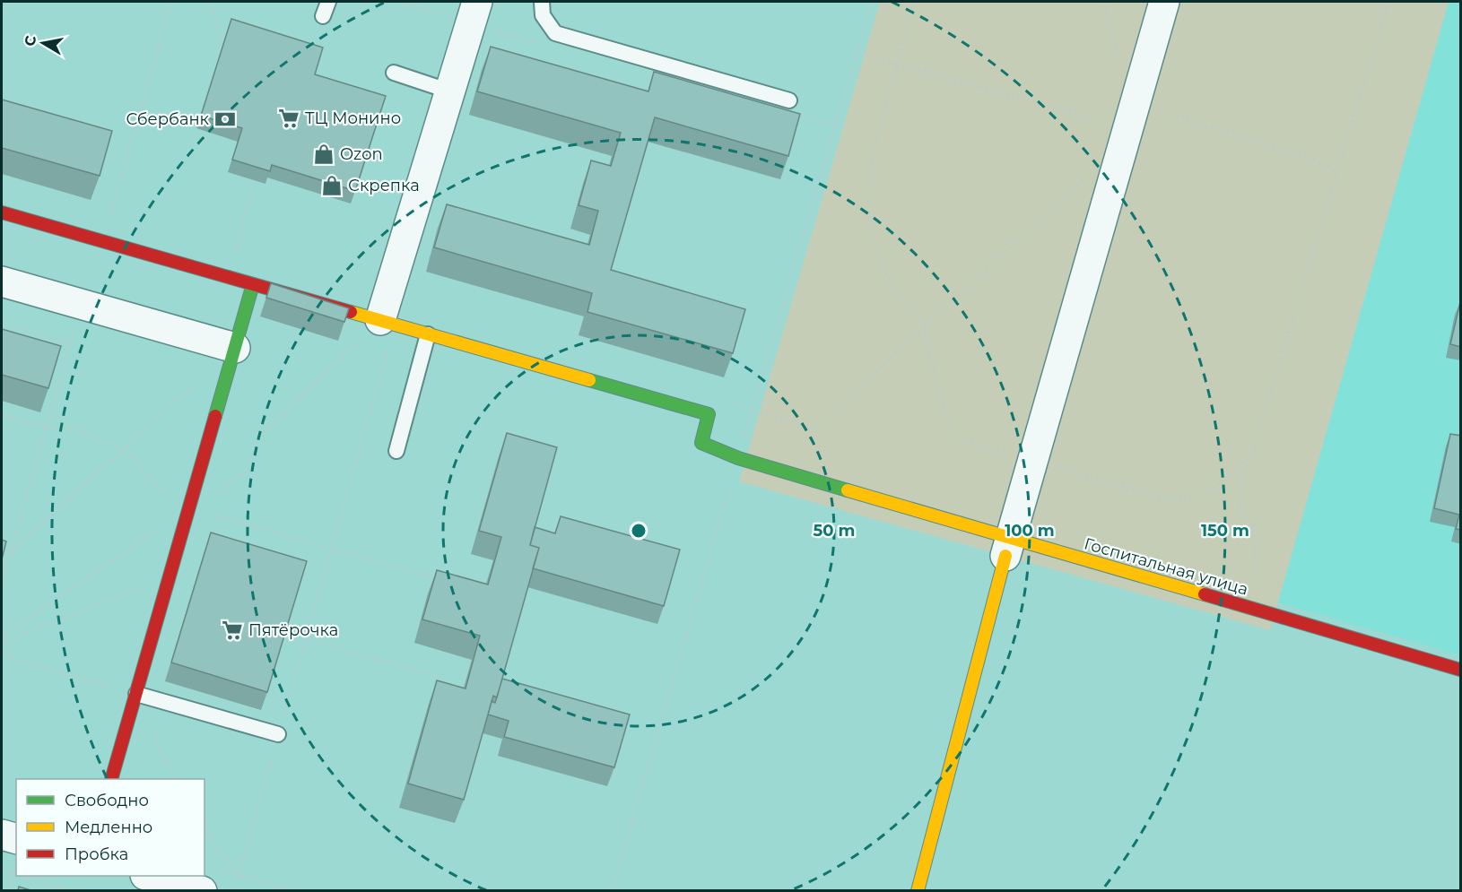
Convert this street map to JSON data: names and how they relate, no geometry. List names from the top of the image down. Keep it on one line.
{"streets":{"street":["Госпитальная улица"]},"places":{"supermarket":["ТЦ Монино","Пятёрочка"],"bank":["Сбербанк"],"shop":["Ozon","Скрепка"]},"legend":["Свободно","Медленно","Пробка"],"north":"left","rings":["50 m","100 m","150 m"]}
